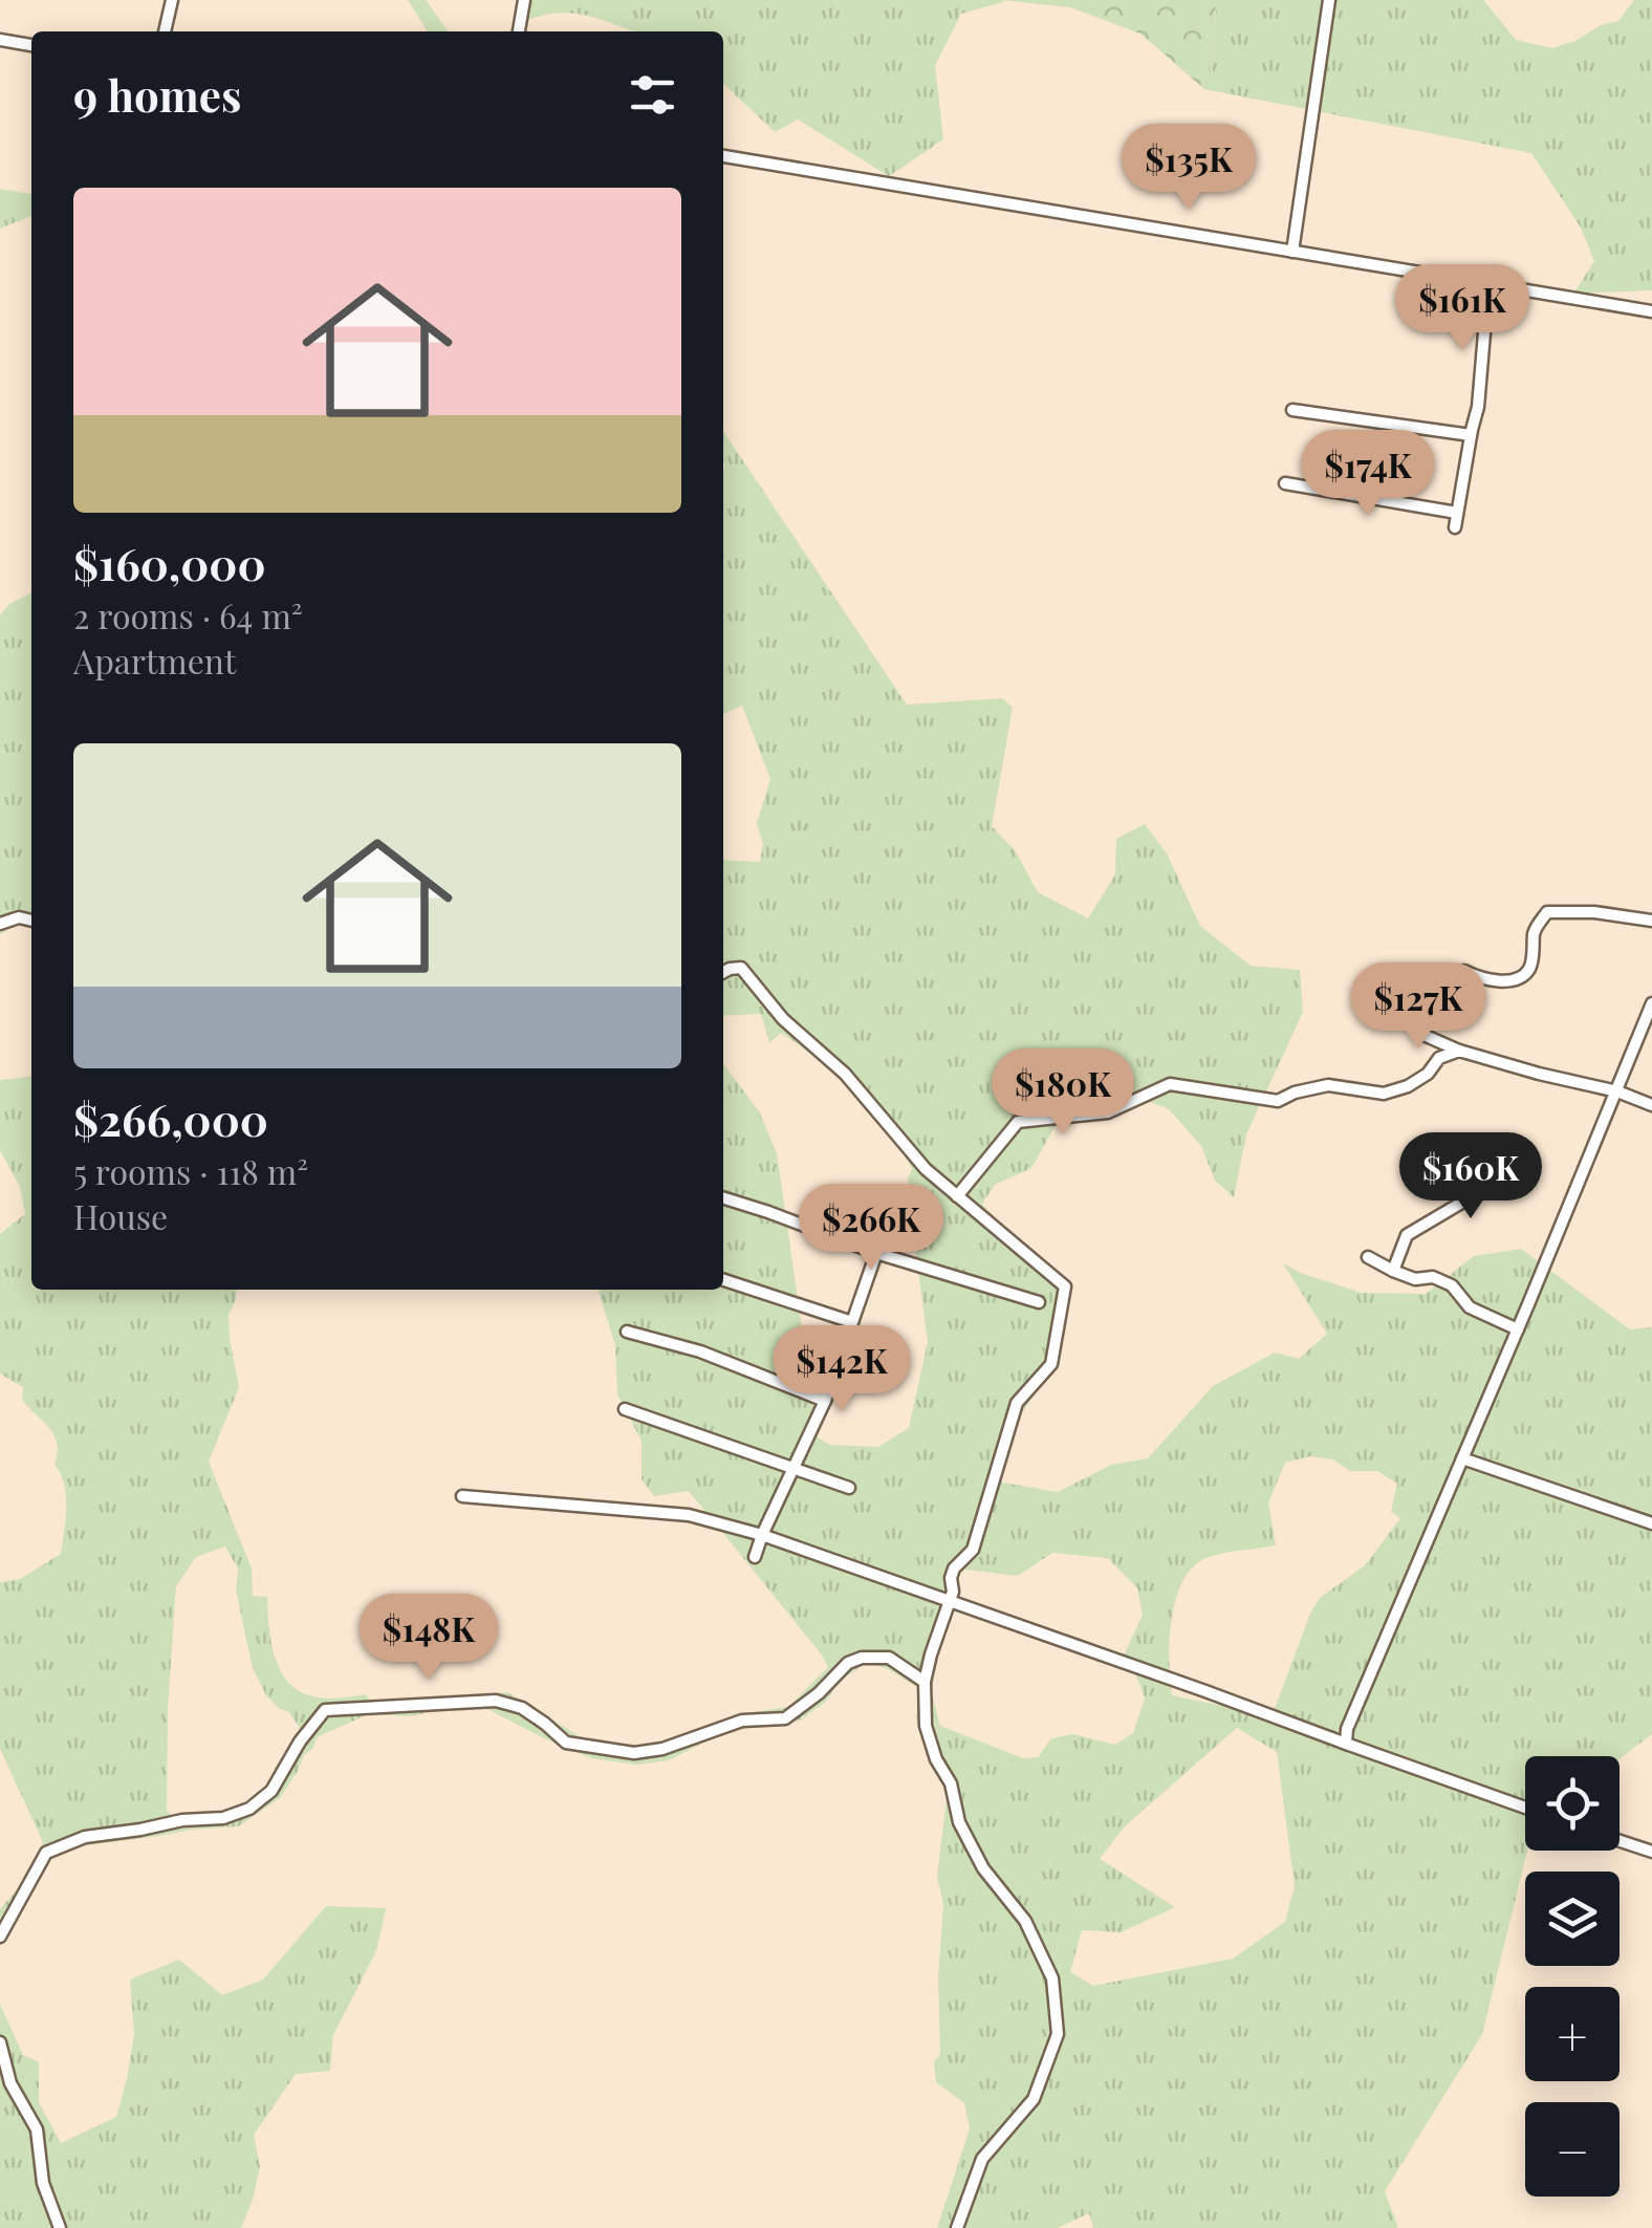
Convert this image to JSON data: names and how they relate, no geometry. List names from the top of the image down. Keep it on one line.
{"page":{"heading":"9 homes","price":["$135K","$161K","$174K","$127K","$180K","$160K","$266K","$142K","$148K"],"list":[{"name":"$160,000","note":"2 rooms · 64 m² · Apartment"},{"name":"$266,000","note":"5 rooms · 118 m² · House"}],"map_buttons":["+","−"]}}
